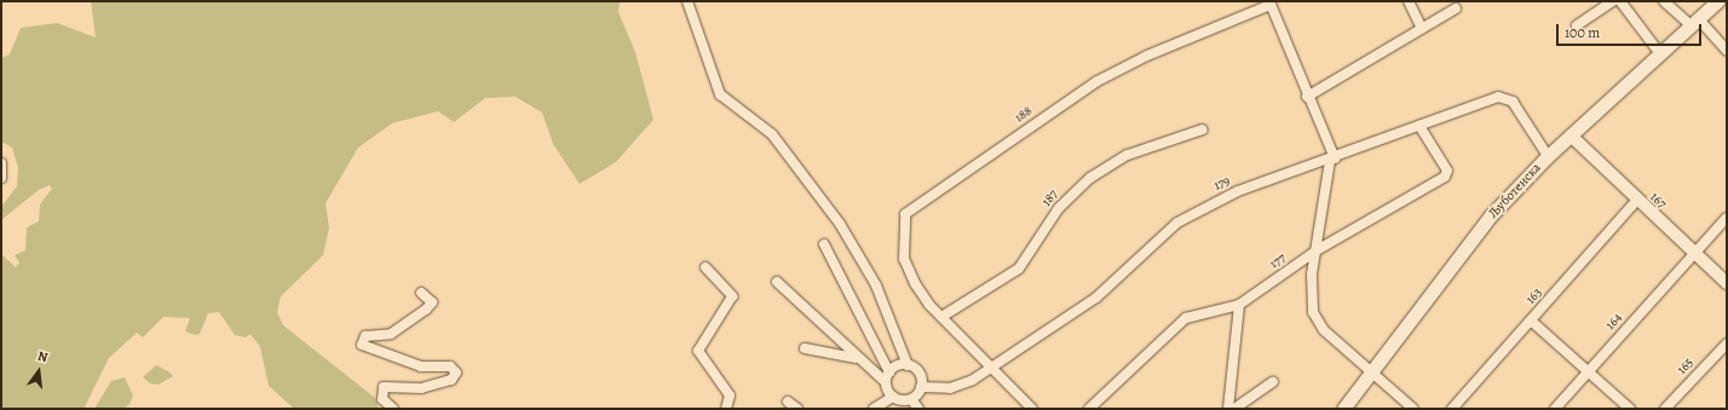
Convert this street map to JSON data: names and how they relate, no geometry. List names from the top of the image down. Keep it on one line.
{"streets":{"main road":["Љуботенска"],"street":["188","179","187","167","177","163","164","165"]},"crossings":[["188","179"],["188","187"],["179","Љуботенска"],["179","177"],["Љуботенска","167"],["167","163"],["167","164"]],"scale_bar":"100 m","north":"top"}
